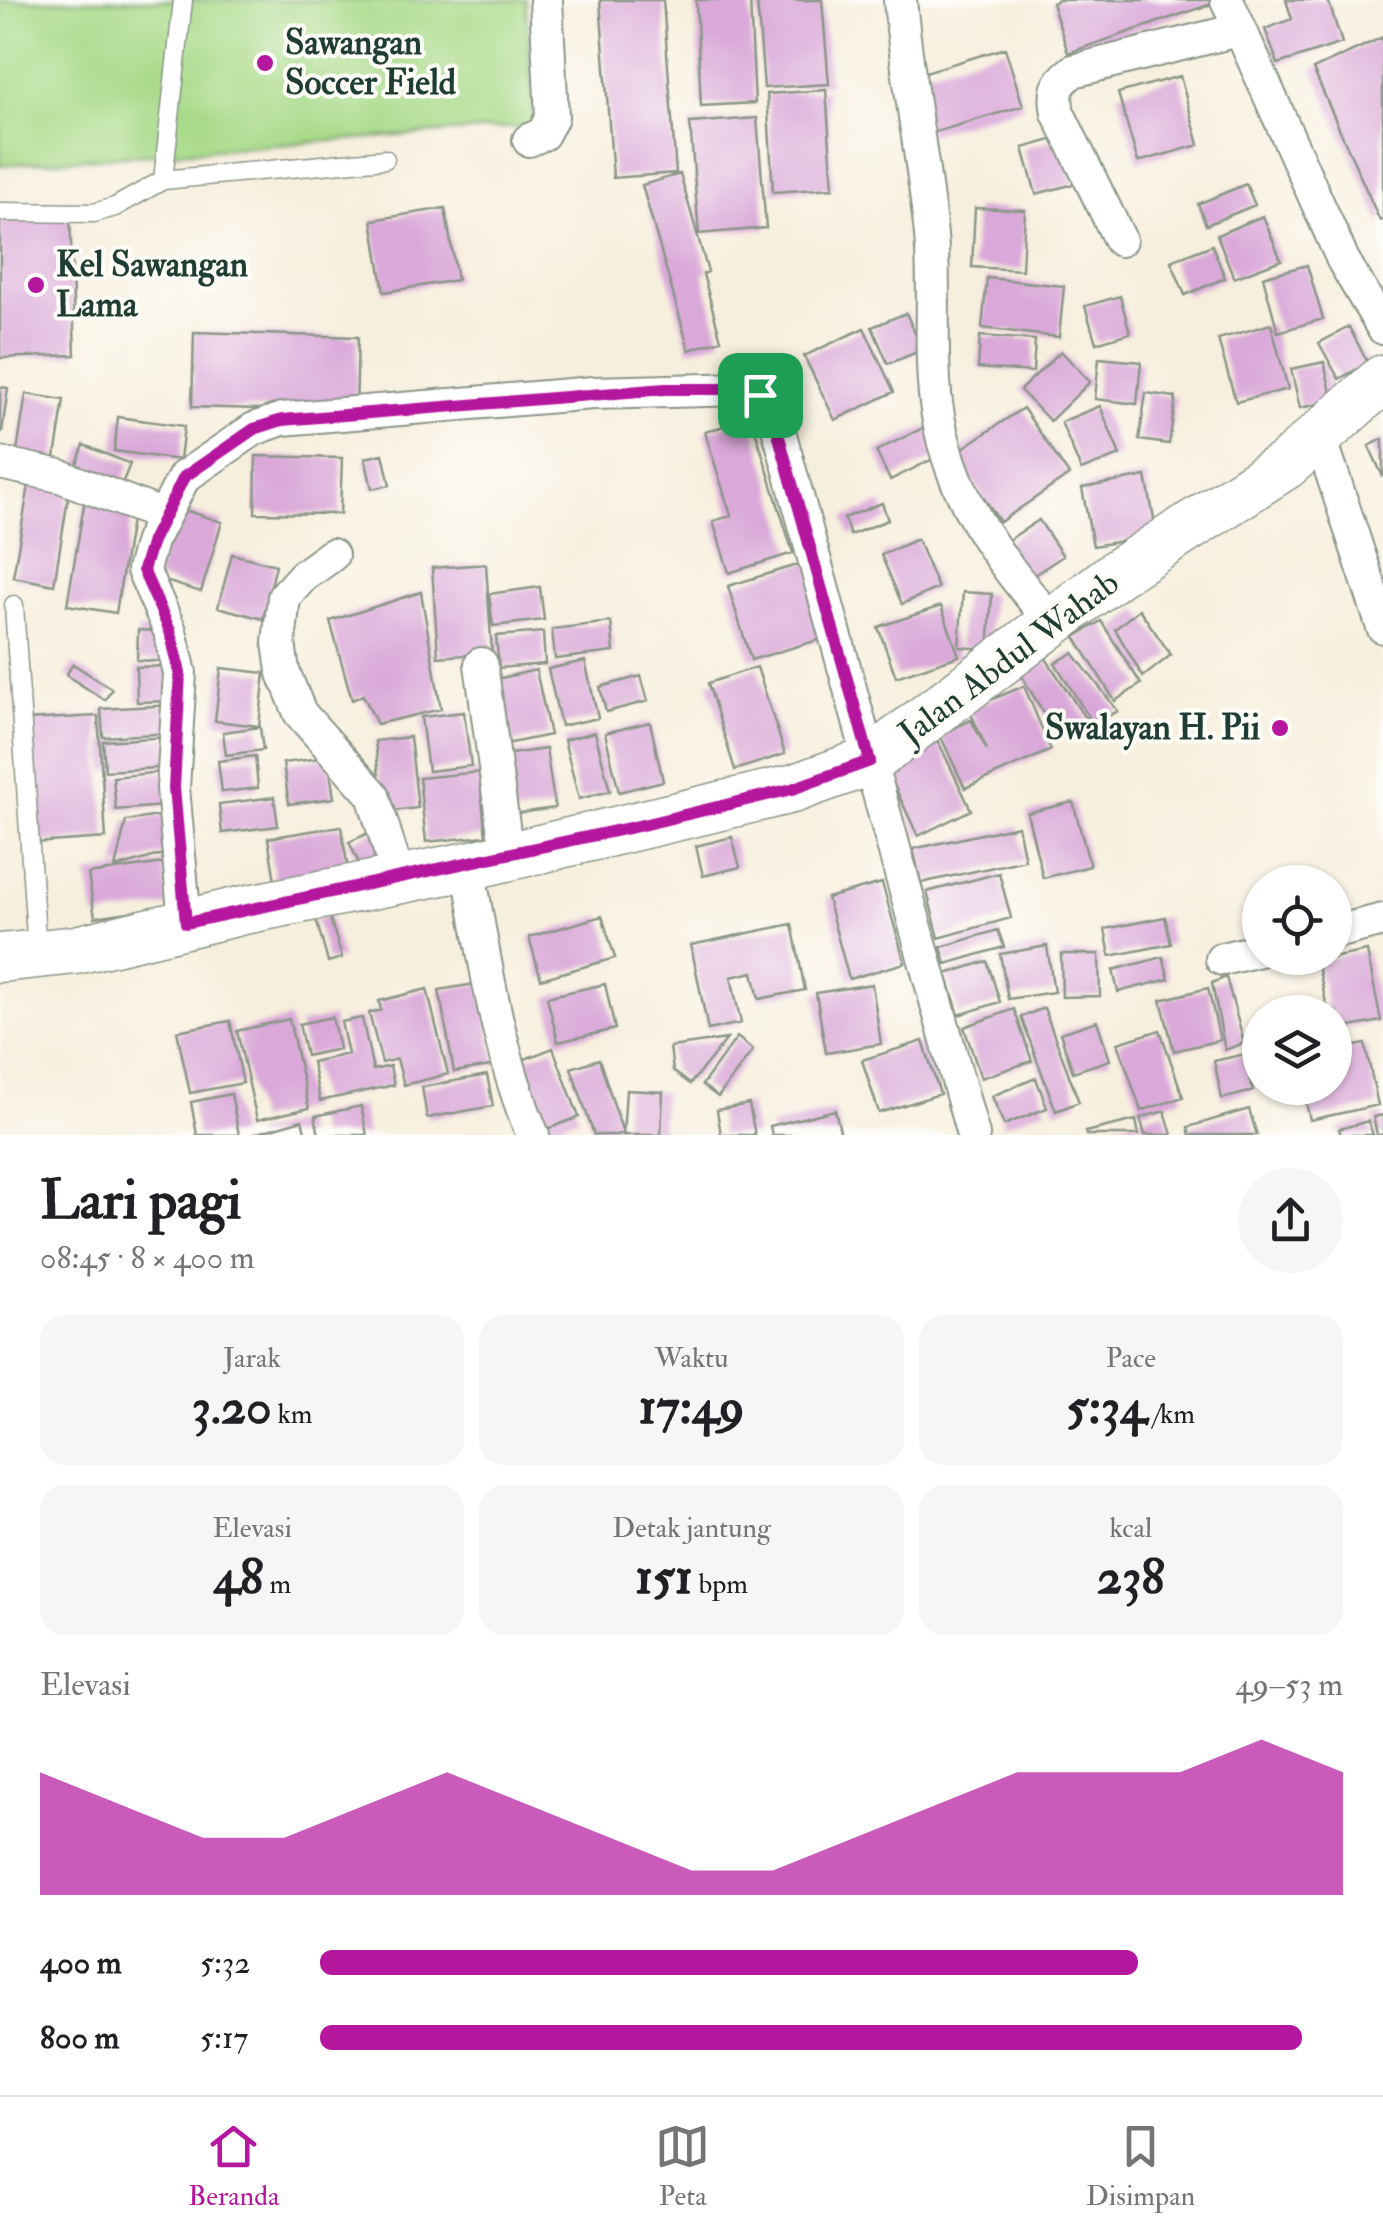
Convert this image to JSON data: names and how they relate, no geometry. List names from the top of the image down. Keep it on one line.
{"streets":{"street":["Jalan Abdul Wahab"]},"places":["Sawangan Soccer Field","Kel Sawangan Lama","Swalayan H. Pii"],"page":{"heading":["Lari pagi","08:45 · 8 × 400 m"],"stats":[["Jarak","3.20 km"],["Waktu","17:49"],["Pace","5:34 /km"],["Elevasi","48 m"],["Detak jantung","151 bpm"],["kcal","238"]],"chart":["Elevasi","49–53 m"],"list":[{"name":"400 m","note":"5:32"},{"name":"800 m","note":"5:17"}],"tabs":["Beranda","Peta","Disimpan"]}}
